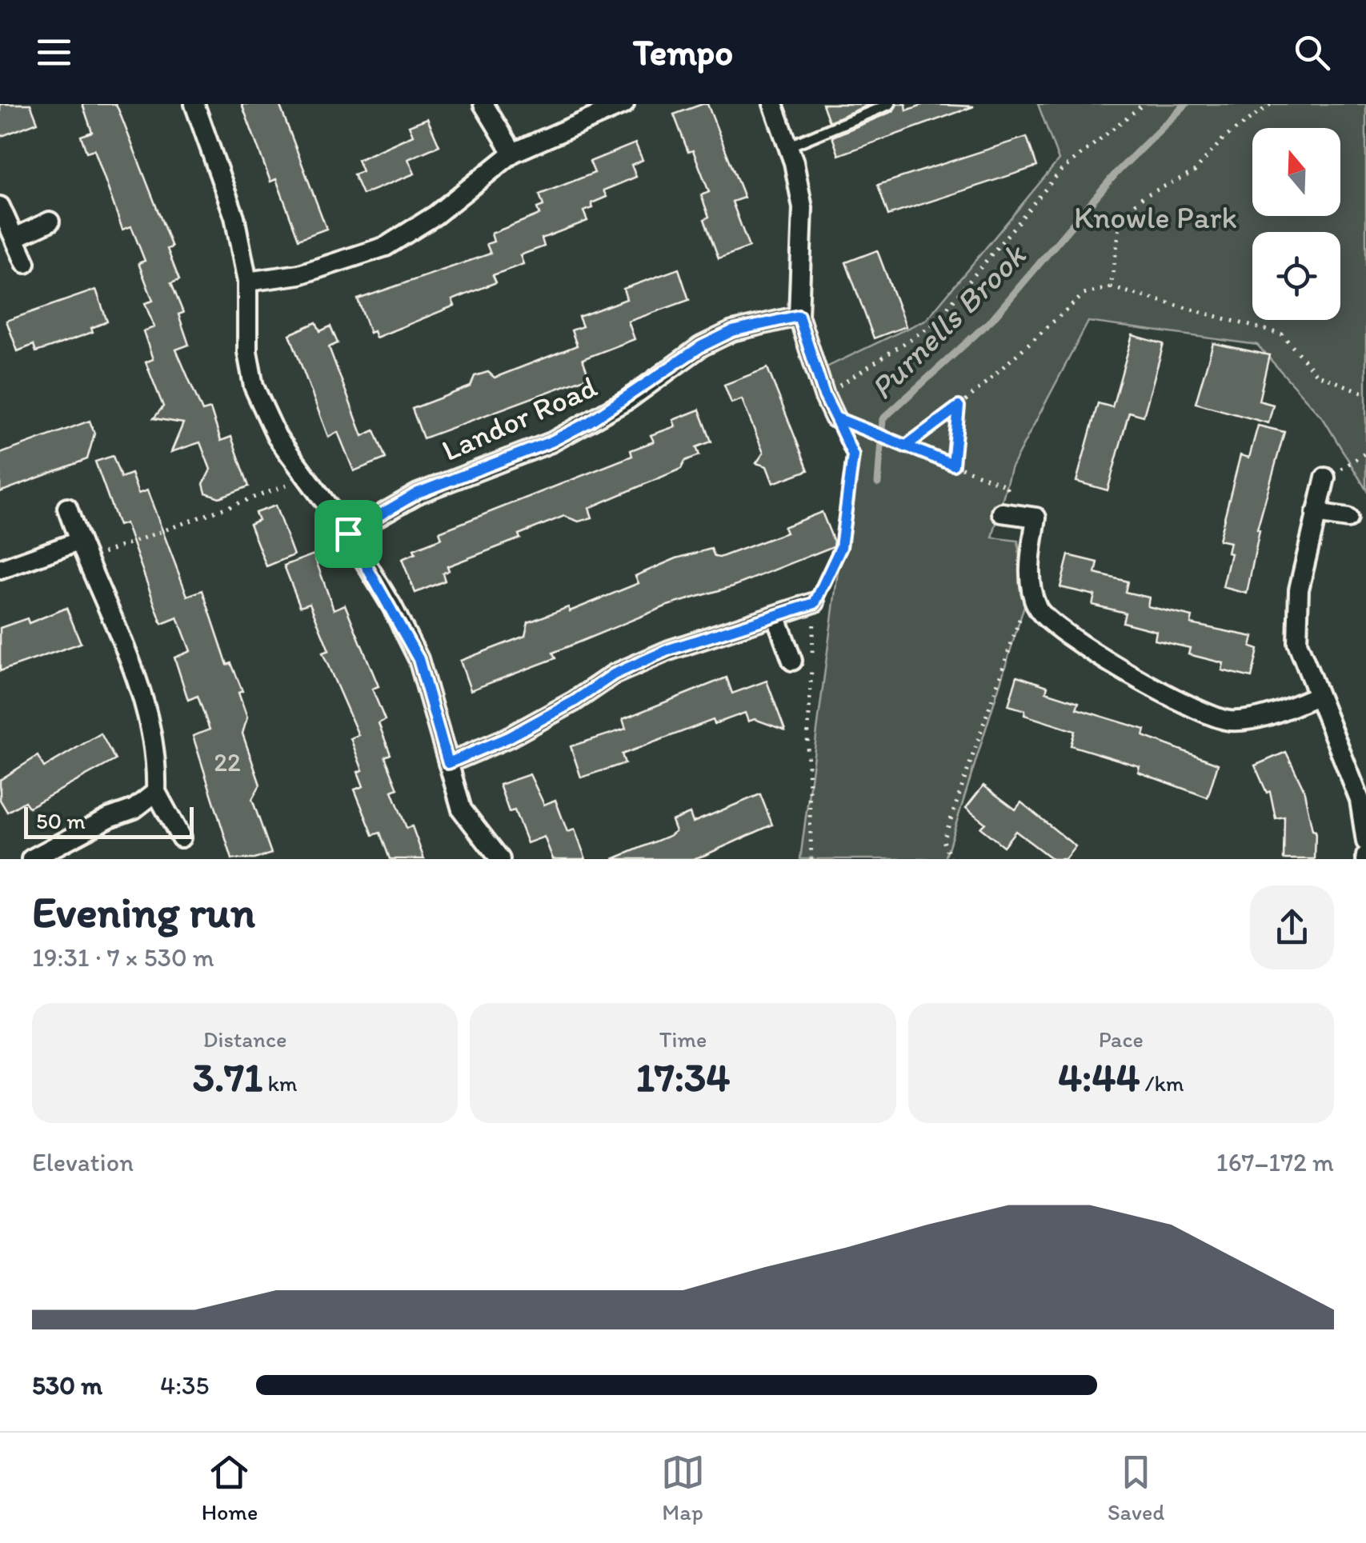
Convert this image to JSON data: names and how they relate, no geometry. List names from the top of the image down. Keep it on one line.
{"streets":{"street":["Landor Road"]},"water":["Purnells Brook"],"parks":["Knowle Park"],"house_numbers":["22"],"scale_bar":"50 m","north":"top","page":{"header":"Tempo","scale":"50 m","heading":["Evening run","19:31 · 7 × 530 m"],"stats":[["Distance","3.71 km"],["Time","17:34"],["Pace","4:44 /km"]],"chart":["Elevation","167–172 m"],"list":[{"name":"530 m","note":"4:35"}],"tabs":["Home","Map","Saved"]}}
